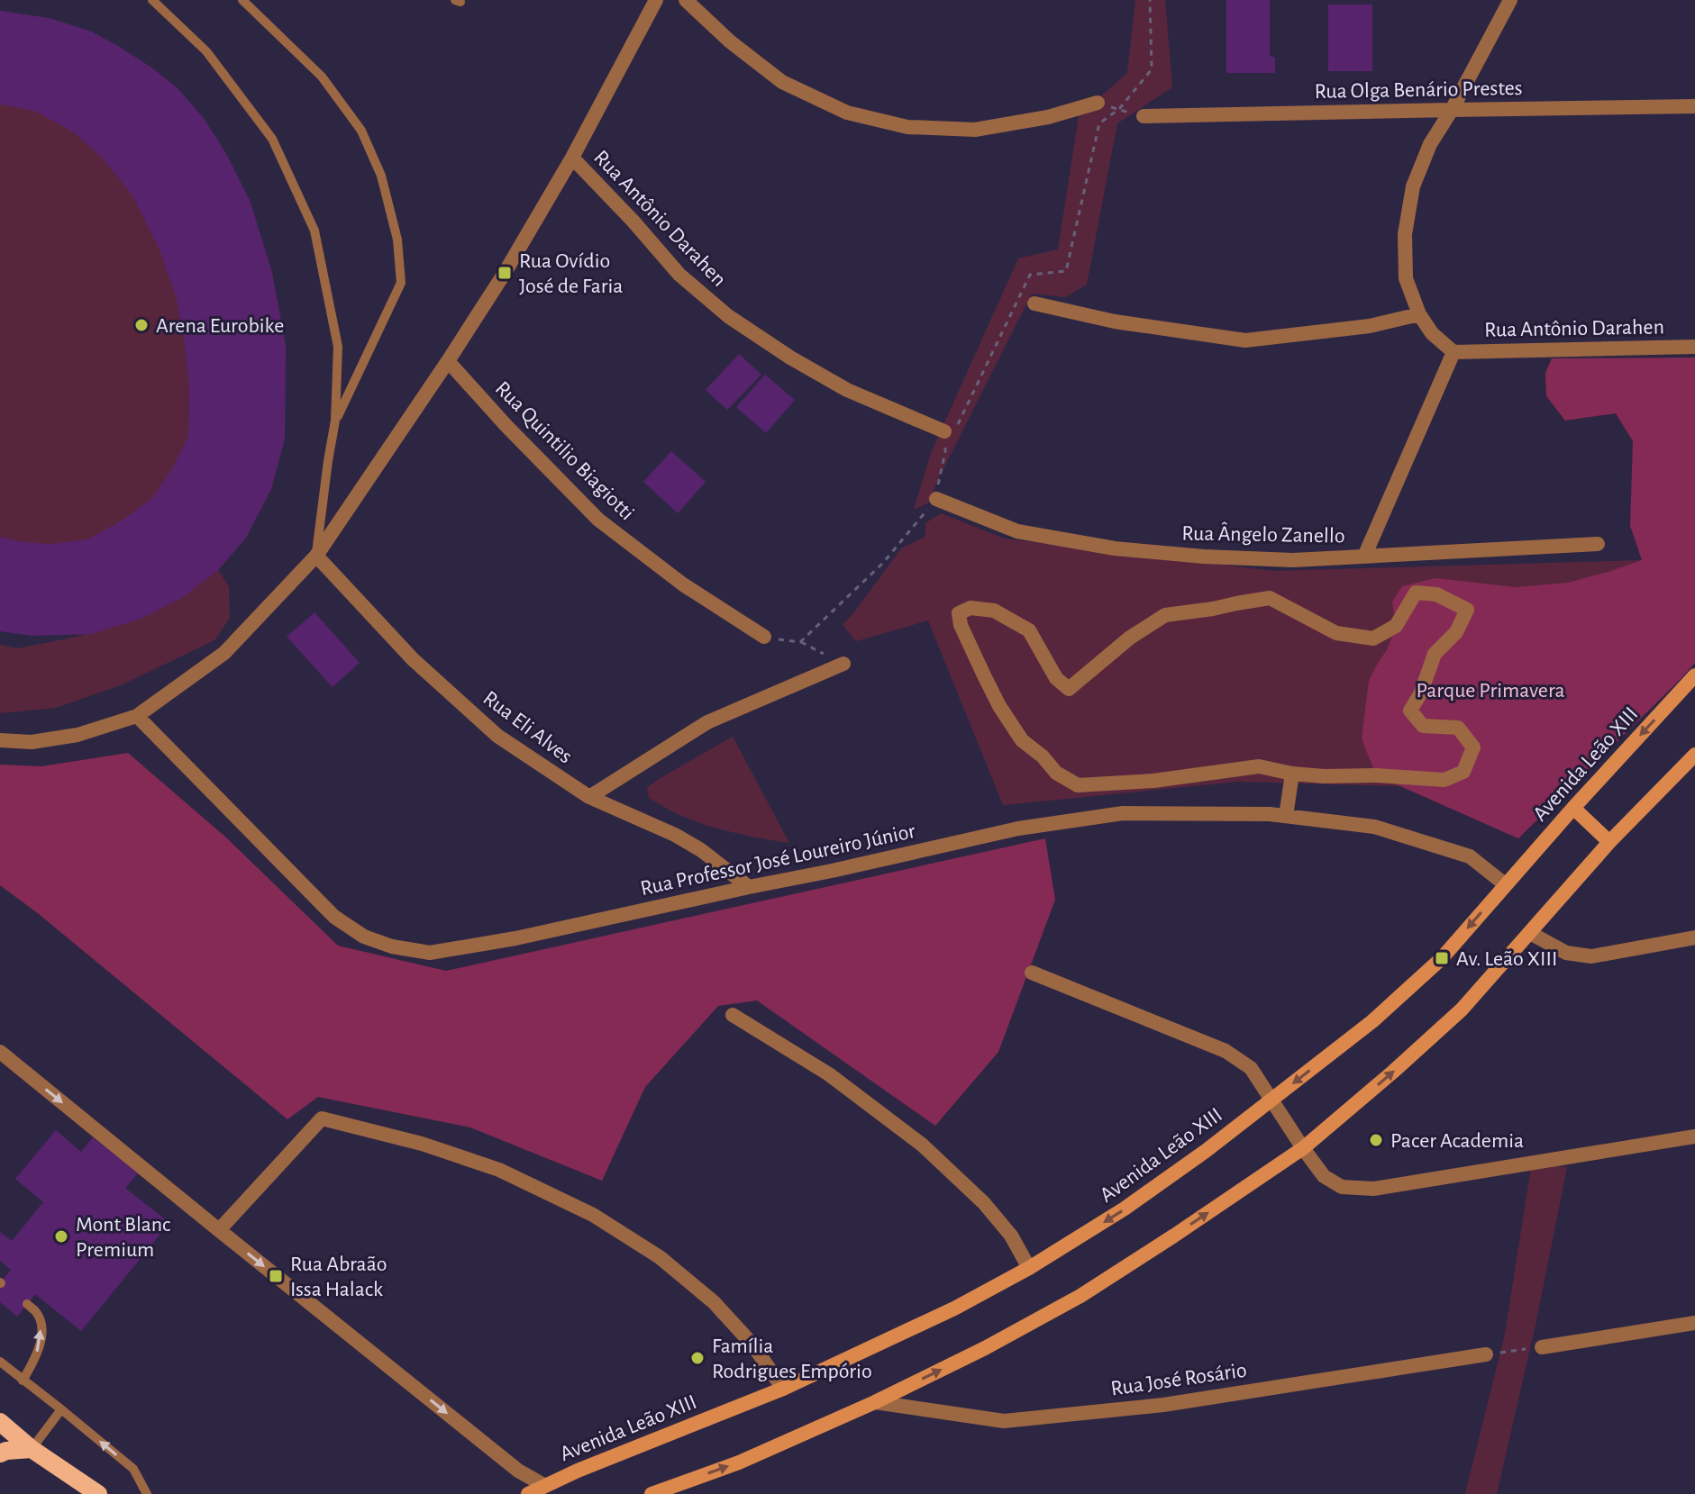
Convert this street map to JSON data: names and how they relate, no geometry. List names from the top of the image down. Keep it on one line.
{"streets":{"main road":["Avenida Leão XIII"],"street":["Rua Olga Benário Prestes","Rua Antônio Darahen","Rua Quintilio Biagiotti","Rua Ângelo Zanello","Rua Eli Alves","Rua Professor José Loureiro Júnior","Rua José Rosário"]},"crossings":[["Rua Eli Alves","Rua Professor José Loureiro Júnior"],["Avenida Leão XIII","Rua Professor José Loureiro Júnior"]],"parks":["Parque Primavera"],"places":{"transit":["Rua Ovídio José de Faria","Av. Leão XIII","Rua Abraão Issa Halack"],"other":["Arena Eurobike","Pacer Academia","Mont Blanc Premium","Família Rodrigues Empório"]}}
